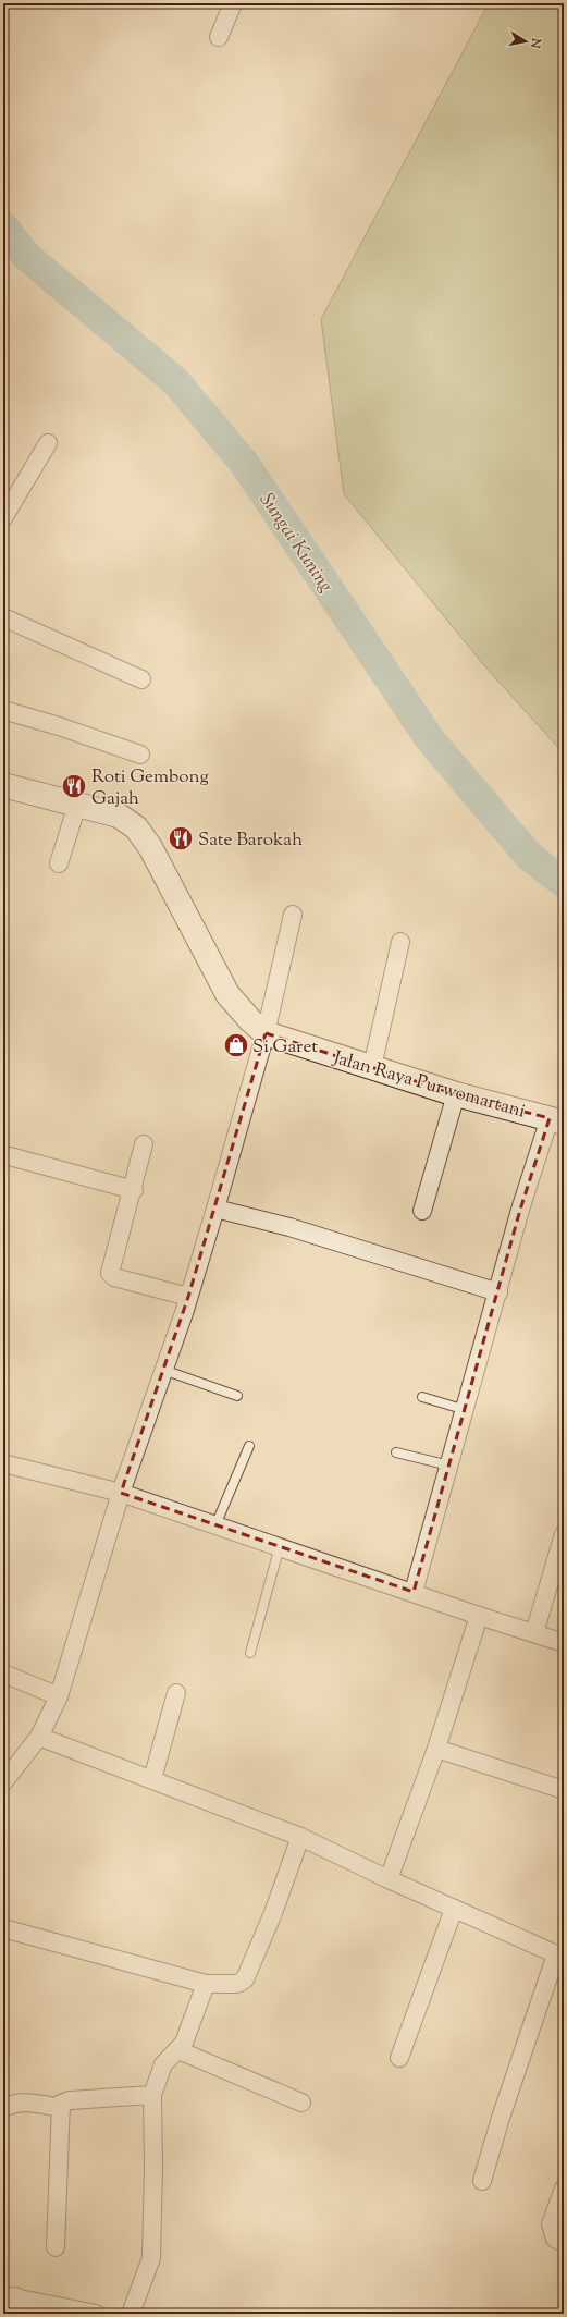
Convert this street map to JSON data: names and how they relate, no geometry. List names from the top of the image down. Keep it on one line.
{"streets":{"street":["Jalan Raya Purwomartani"]},"water":["Sungai Kuning"],"places":{"restaurant":["Roti Gembong Gajah","Sate Barokah"],"shop":["Si Garet"]},"north":"right"}
